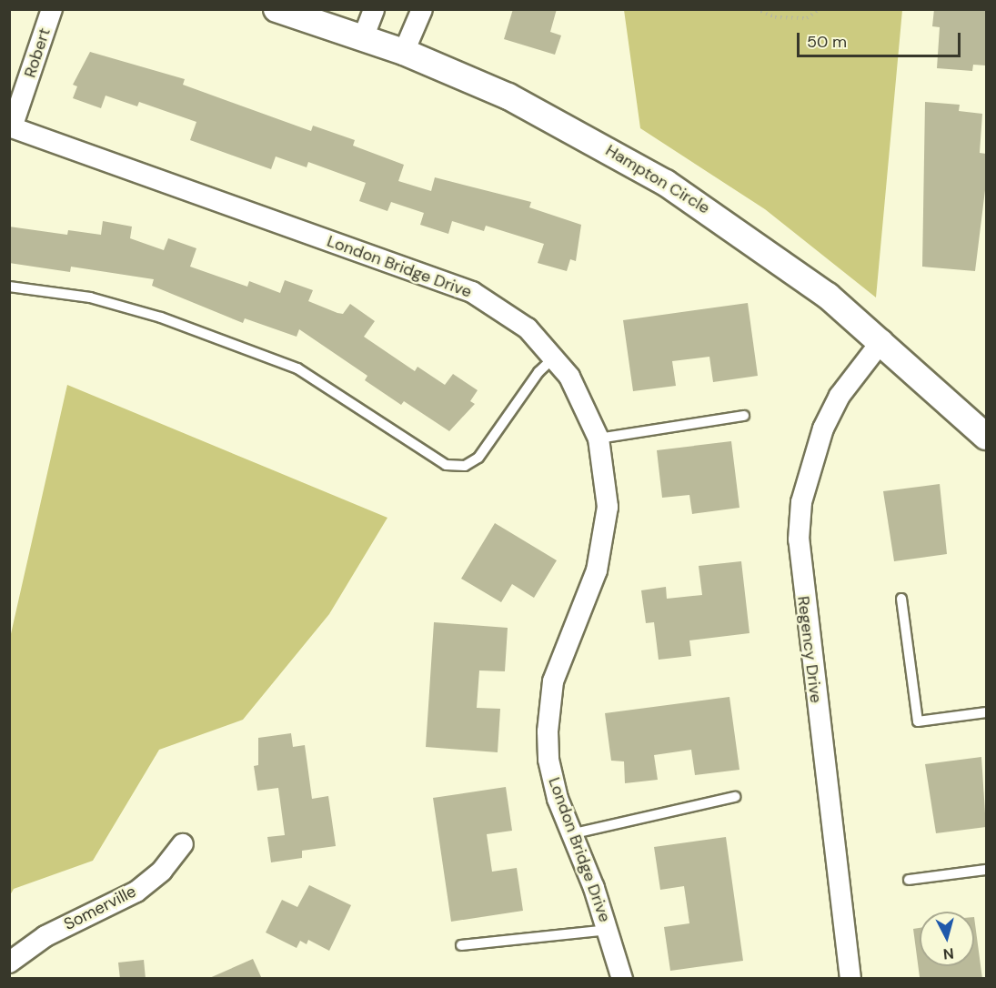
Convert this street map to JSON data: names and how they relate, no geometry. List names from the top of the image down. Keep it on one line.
{"streets":{"street":["Robert","Hampton Circle","London Bridge Drive","Regency Drive","Somerville"]},"crossings":[["Robert","London Bridge Drive"],["Hampton Circle","Regency Drive"]],"scale_bar":"50 m","north":"bottom"}
